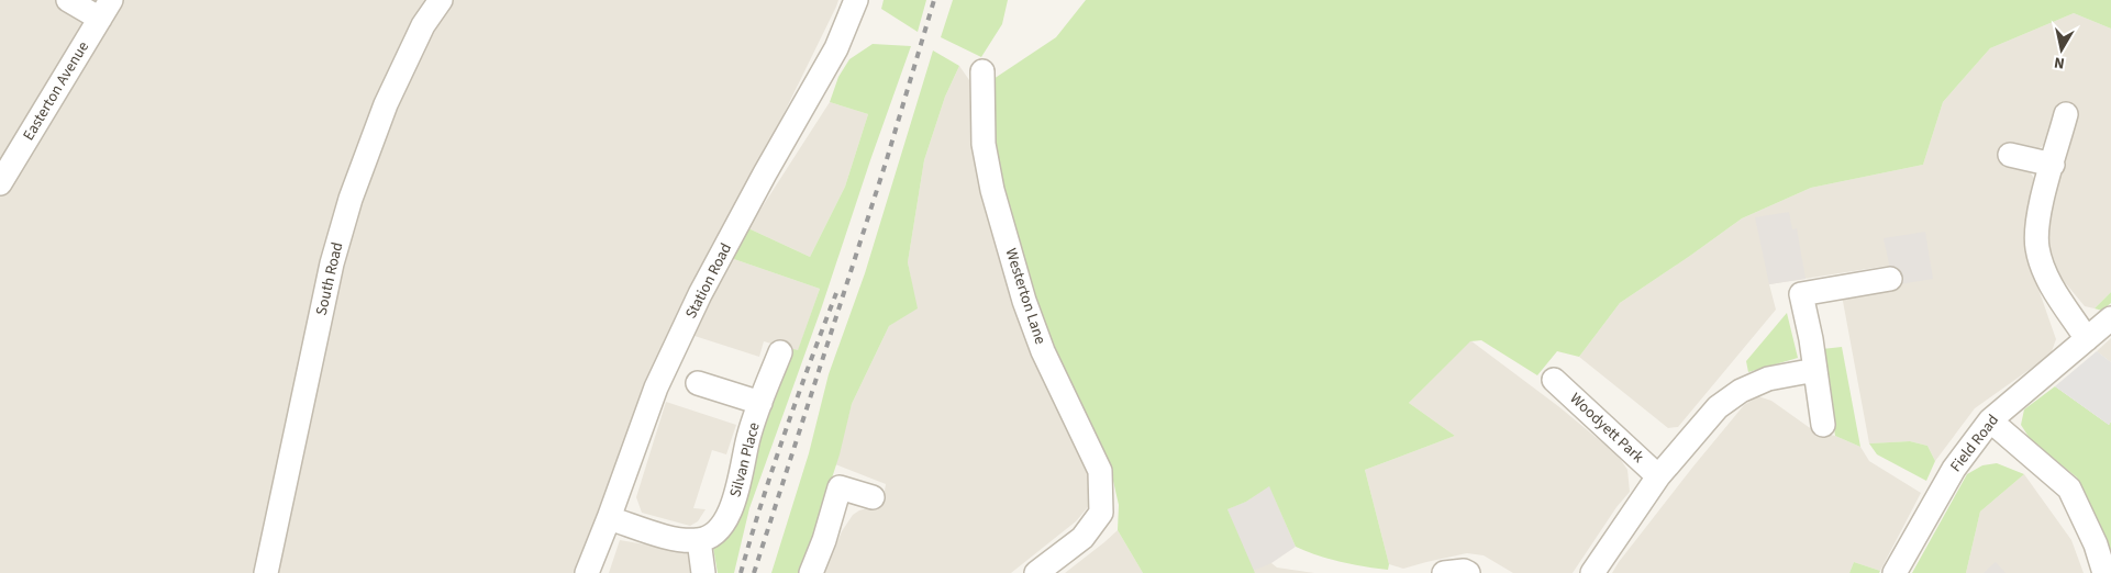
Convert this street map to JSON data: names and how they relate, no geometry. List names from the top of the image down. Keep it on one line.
{"streets":{"street":["Easterton Avenue","South Road","Station Road","Westerton Lane","Woodyett Park","Field Road","Silvan Place"]},"north":"bottom"}
